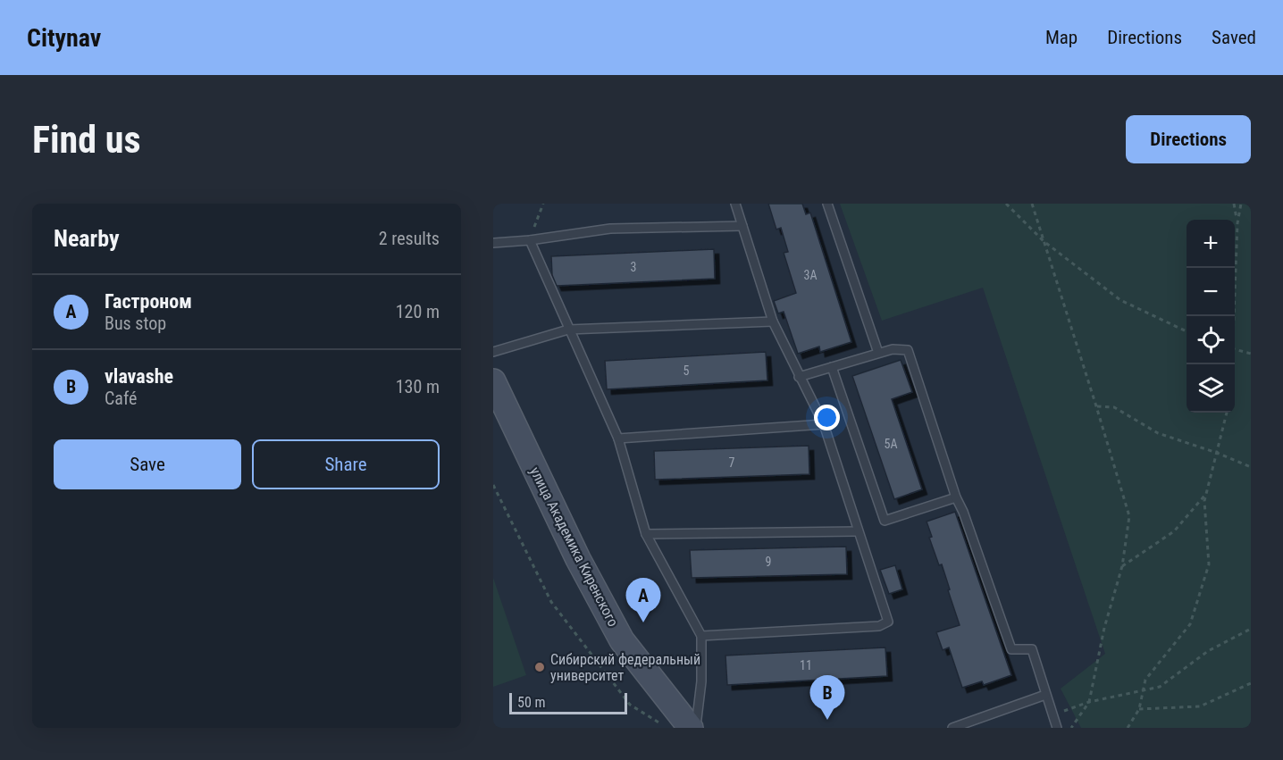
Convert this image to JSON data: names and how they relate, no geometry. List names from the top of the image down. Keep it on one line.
{"streets":{"main road":["улица Академика Киренского"]},"places":["Сибирский федеральный университет"],"house_numbers":["3","3А","5","5А","7","9","11"],"scale_bar":"50 m","page":{"header":"Citynav","nav":["Map","Directions","Saved"],"buttons":["Directions",["Save","Share"]],"title":"Find us","heading":["Nearby","2 results"],"map_buttons":["+","−"],"list":[{"mark":"A","name":"Гастроном","note":"Bus stop","value":"120 m"},{"mark":"B","name":"vlavashe","note":"Café","value":"130 m"}],"pins":["A","B"],"scale":"50 m"}}
